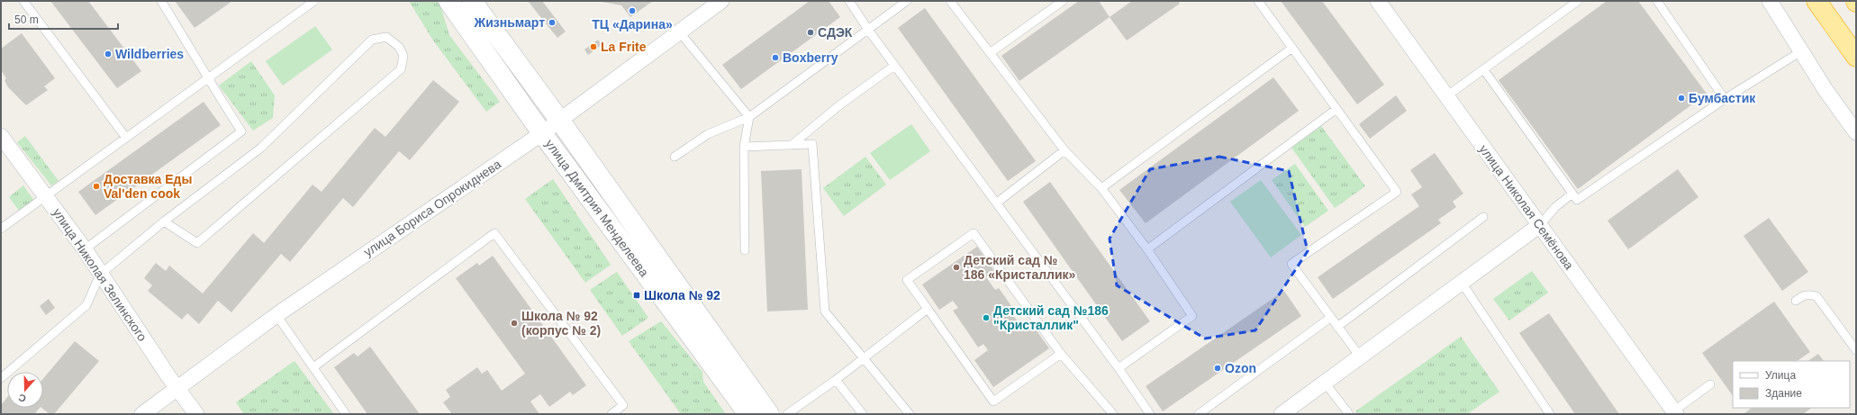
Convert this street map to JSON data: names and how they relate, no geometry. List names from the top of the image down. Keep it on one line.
{"streets":{"street":["улица Николая Семёнова","улица Бориса Опрокиднева","улица Дмитрия Менделеева","улица Николая Зелинского"]},"crossings":[["улица Бориса Опрокиднева","улица Дмитрия Менделеева"],["улица Бориса Опрокиднева","улица Николая Зелинского"]],"places":{"other":["ТЦ «Дарина»","Жизньмарт","СДЭК","La Frite","Wildberries","Boxberry","Бумбастик","Доставка Еды Val'den cook","Детский сад № 186 «Кристаллик»","Детский сад №186 \"Кристаллик\"","Школа № 92 (корпус № 2)","Ozon"],"transit":["Школа № 92"]},"legend":["Улица","Здание"],"scale_bar":"50 m","north":"bottom"}
